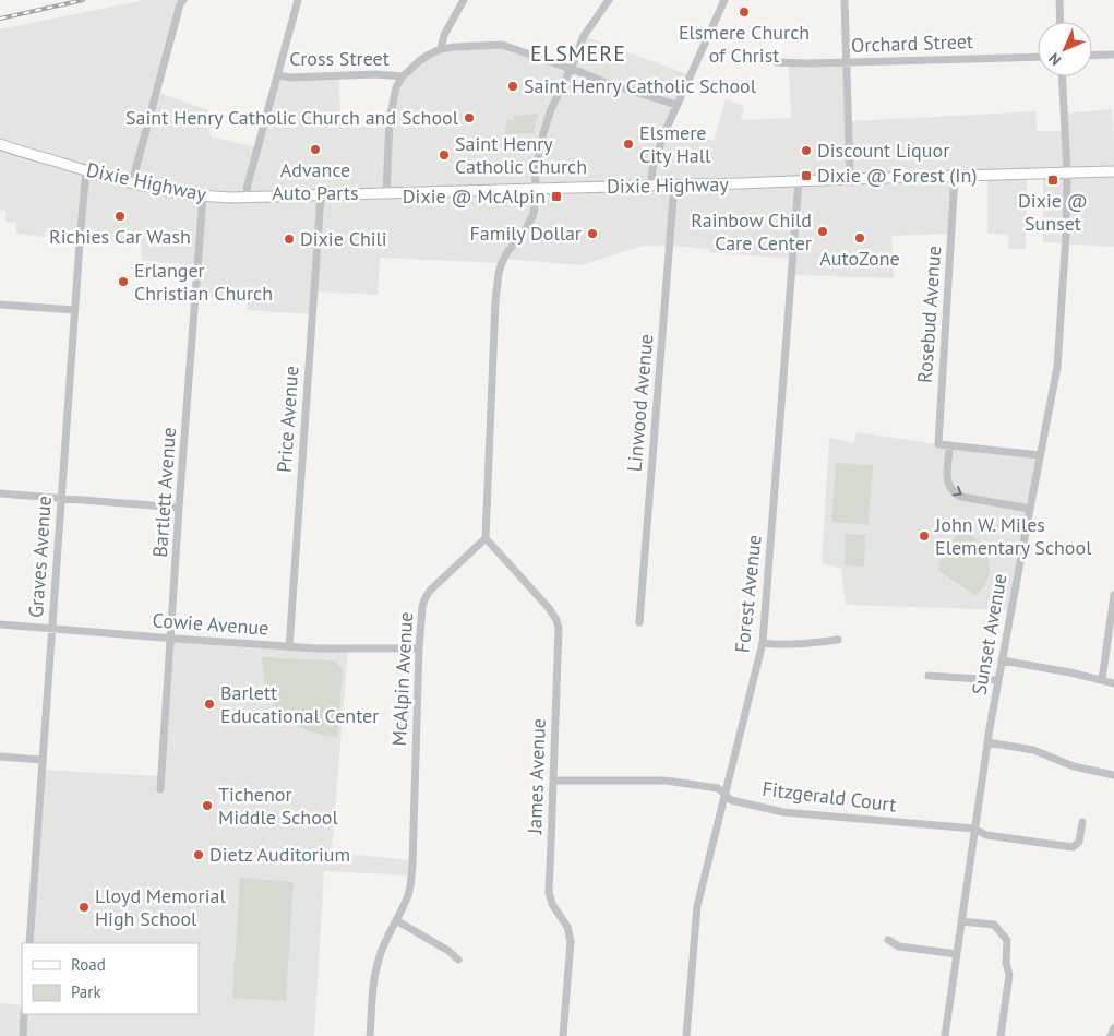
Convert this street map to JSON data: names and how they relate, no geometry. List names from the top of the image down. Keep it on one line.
{"streets":{"main road":["Dixie Highway"],"street":["Orchard Street","Cross Street","Rosebud Avenue","Linwood Avenue","Price Avenue","Bartlett Avenue","Graves Avenue","Forest Avenue","Cowie Avenue","Sunset Avenue","McAlpin Avenue","James Avenue","Fitzgerald Court"]},"crossings":[["Dixie Highway","Rosebud Avenue"],["Dixie Highway","Linwood Avenue"],["Dixie Highway","Price Avenue"],["Dixie Highway","Bartlett Avenue"],["Dixie Highway","Graves Avenue"],["Dixie Highway","Forest Avenue"],["Dixie Highway","Sunset Avenue"],["Price Avenue","Cowie Avenue"],["Bartlett Avenue","Cowie Avenue"],["Graves Avenue","Cowie Avenue"],["Forest Avenue","Fitzgerald Court"],["Cowie Avenue","McAlpin Avenue"],["Sunset Avenue","Fitzgerald Court"],["McAlpin Avenue","James Avenue"],["James Avenue","Fitzgerald Court"]],"districts":["ELSMERE"],"places":{"other":["Elsmere Church of Christ","Saint Henry Catholic School","Saint Henry Catholic Church and School","Elsmere City Hall","Advance Auto Parts","Discount Liquor","Saint Henry Catholic Church","Richies Car Wash","Rainbow Child Care Center","Family Dollar","AutoZone","Dixie Chili","Erlanger Christian Church","John W. Miles Elementary School","Barlett Educational Center","Tichenor Middle School","Dietz Auditorium","Lloyd Memorial High School"],"transit":["Dixie @ Forest (In)","Dixie @ Sunset","Dixie @ McAlpin"]},"legend":["Road","Park"],"north":"bottom left"}
